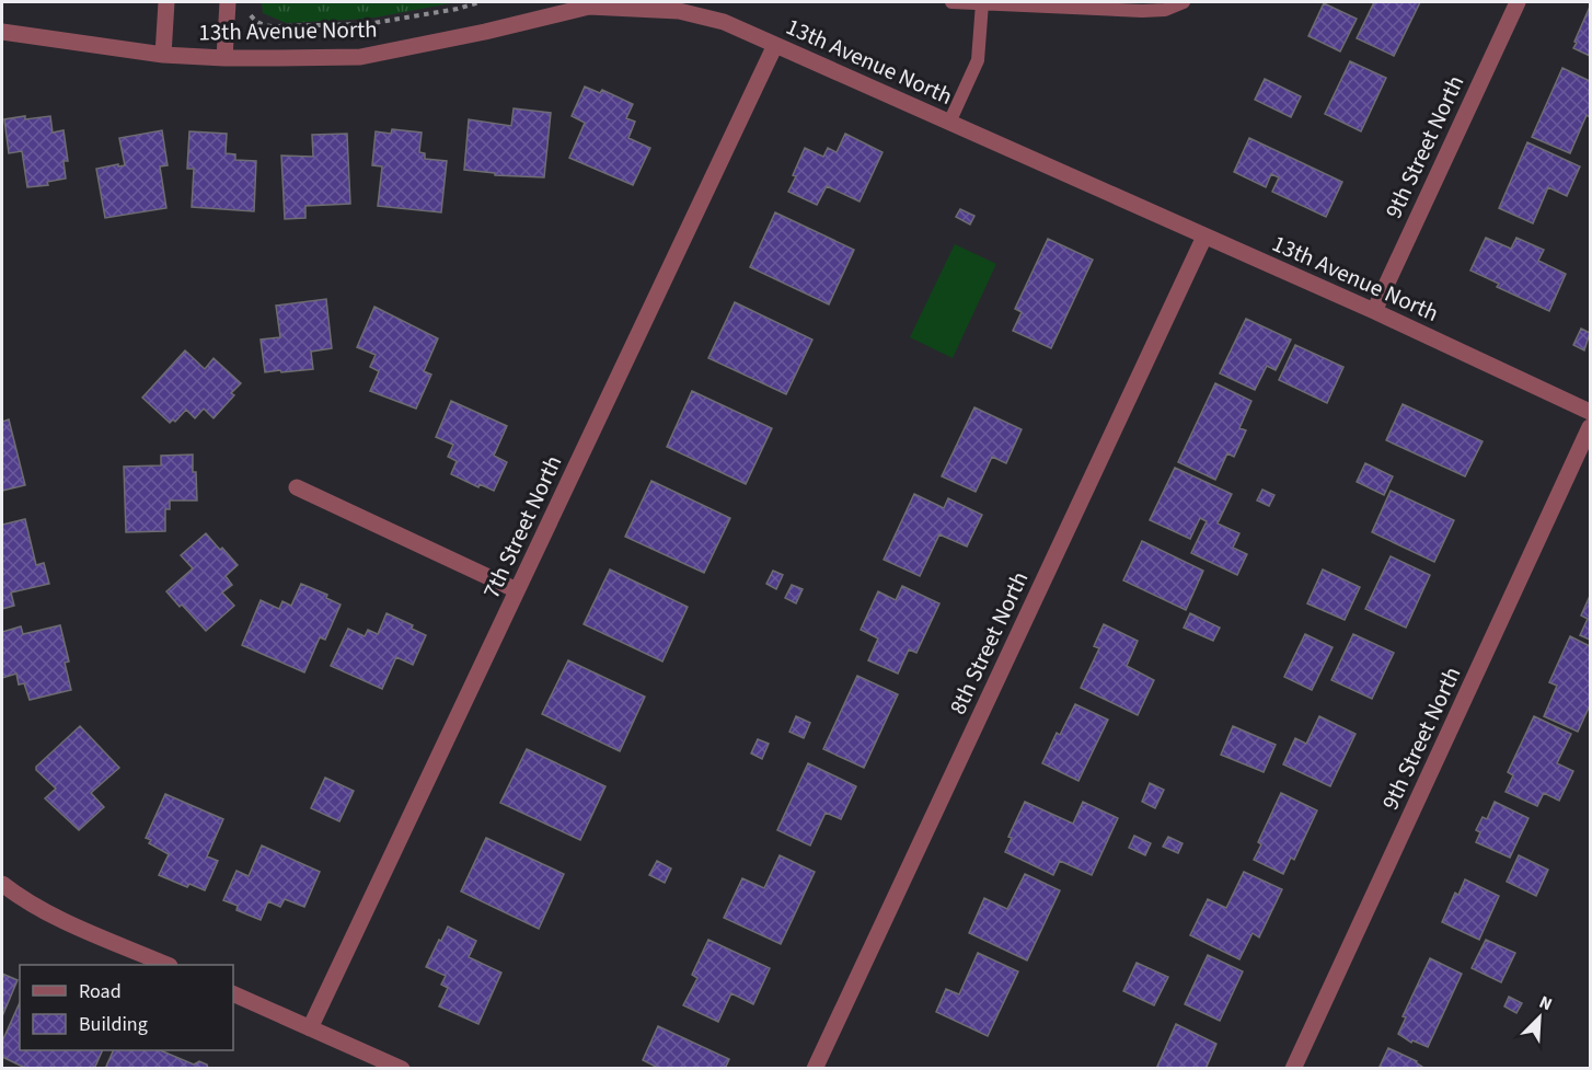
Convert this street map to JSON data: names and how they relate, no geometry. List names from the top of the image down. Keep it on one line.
{"streets":{"street":["13th Avenue North","9th Street North","7th Street North","8th Street North"]},"crossings":[["13th Avenue North","9th Street North"],["13th Avenue North","7th Street North"],["13th Avenue North","8th Street North"]],"legend":["Road","Building"],"north":"top right"}
